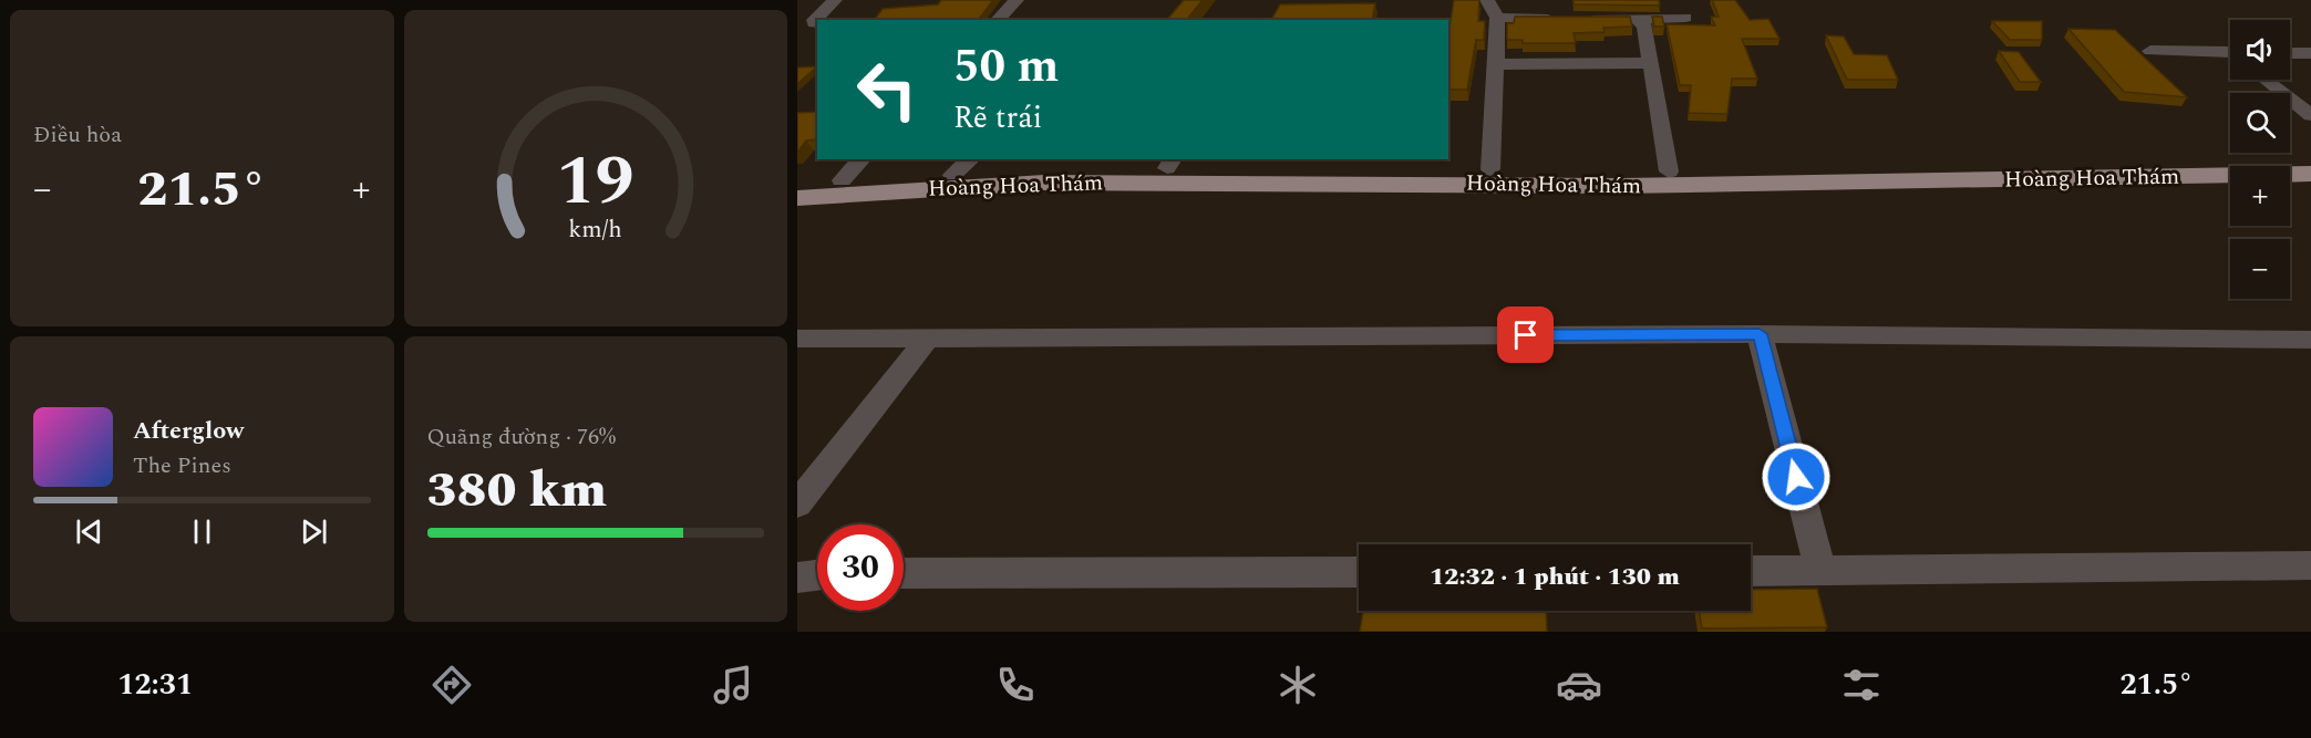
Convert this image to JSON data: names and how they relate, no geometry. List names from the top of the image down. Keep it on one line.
{"streets":{"main road":["Hoàng Hoa Thám"]},"page":{"tile":["Điều hòa",["Quãng đường · 76%","380 km"]],"map_buttons":["+","−"],"turn":["50 m","Rẽ trái"],"heat":["−","21.5°","+"],"song":["Afterglow","The Pines"],"limit":"30","trip":"12:32 · 1 phút · 130 m","tabs":["12:31","21.5°"],"gauge":["19","km/h"]}}
